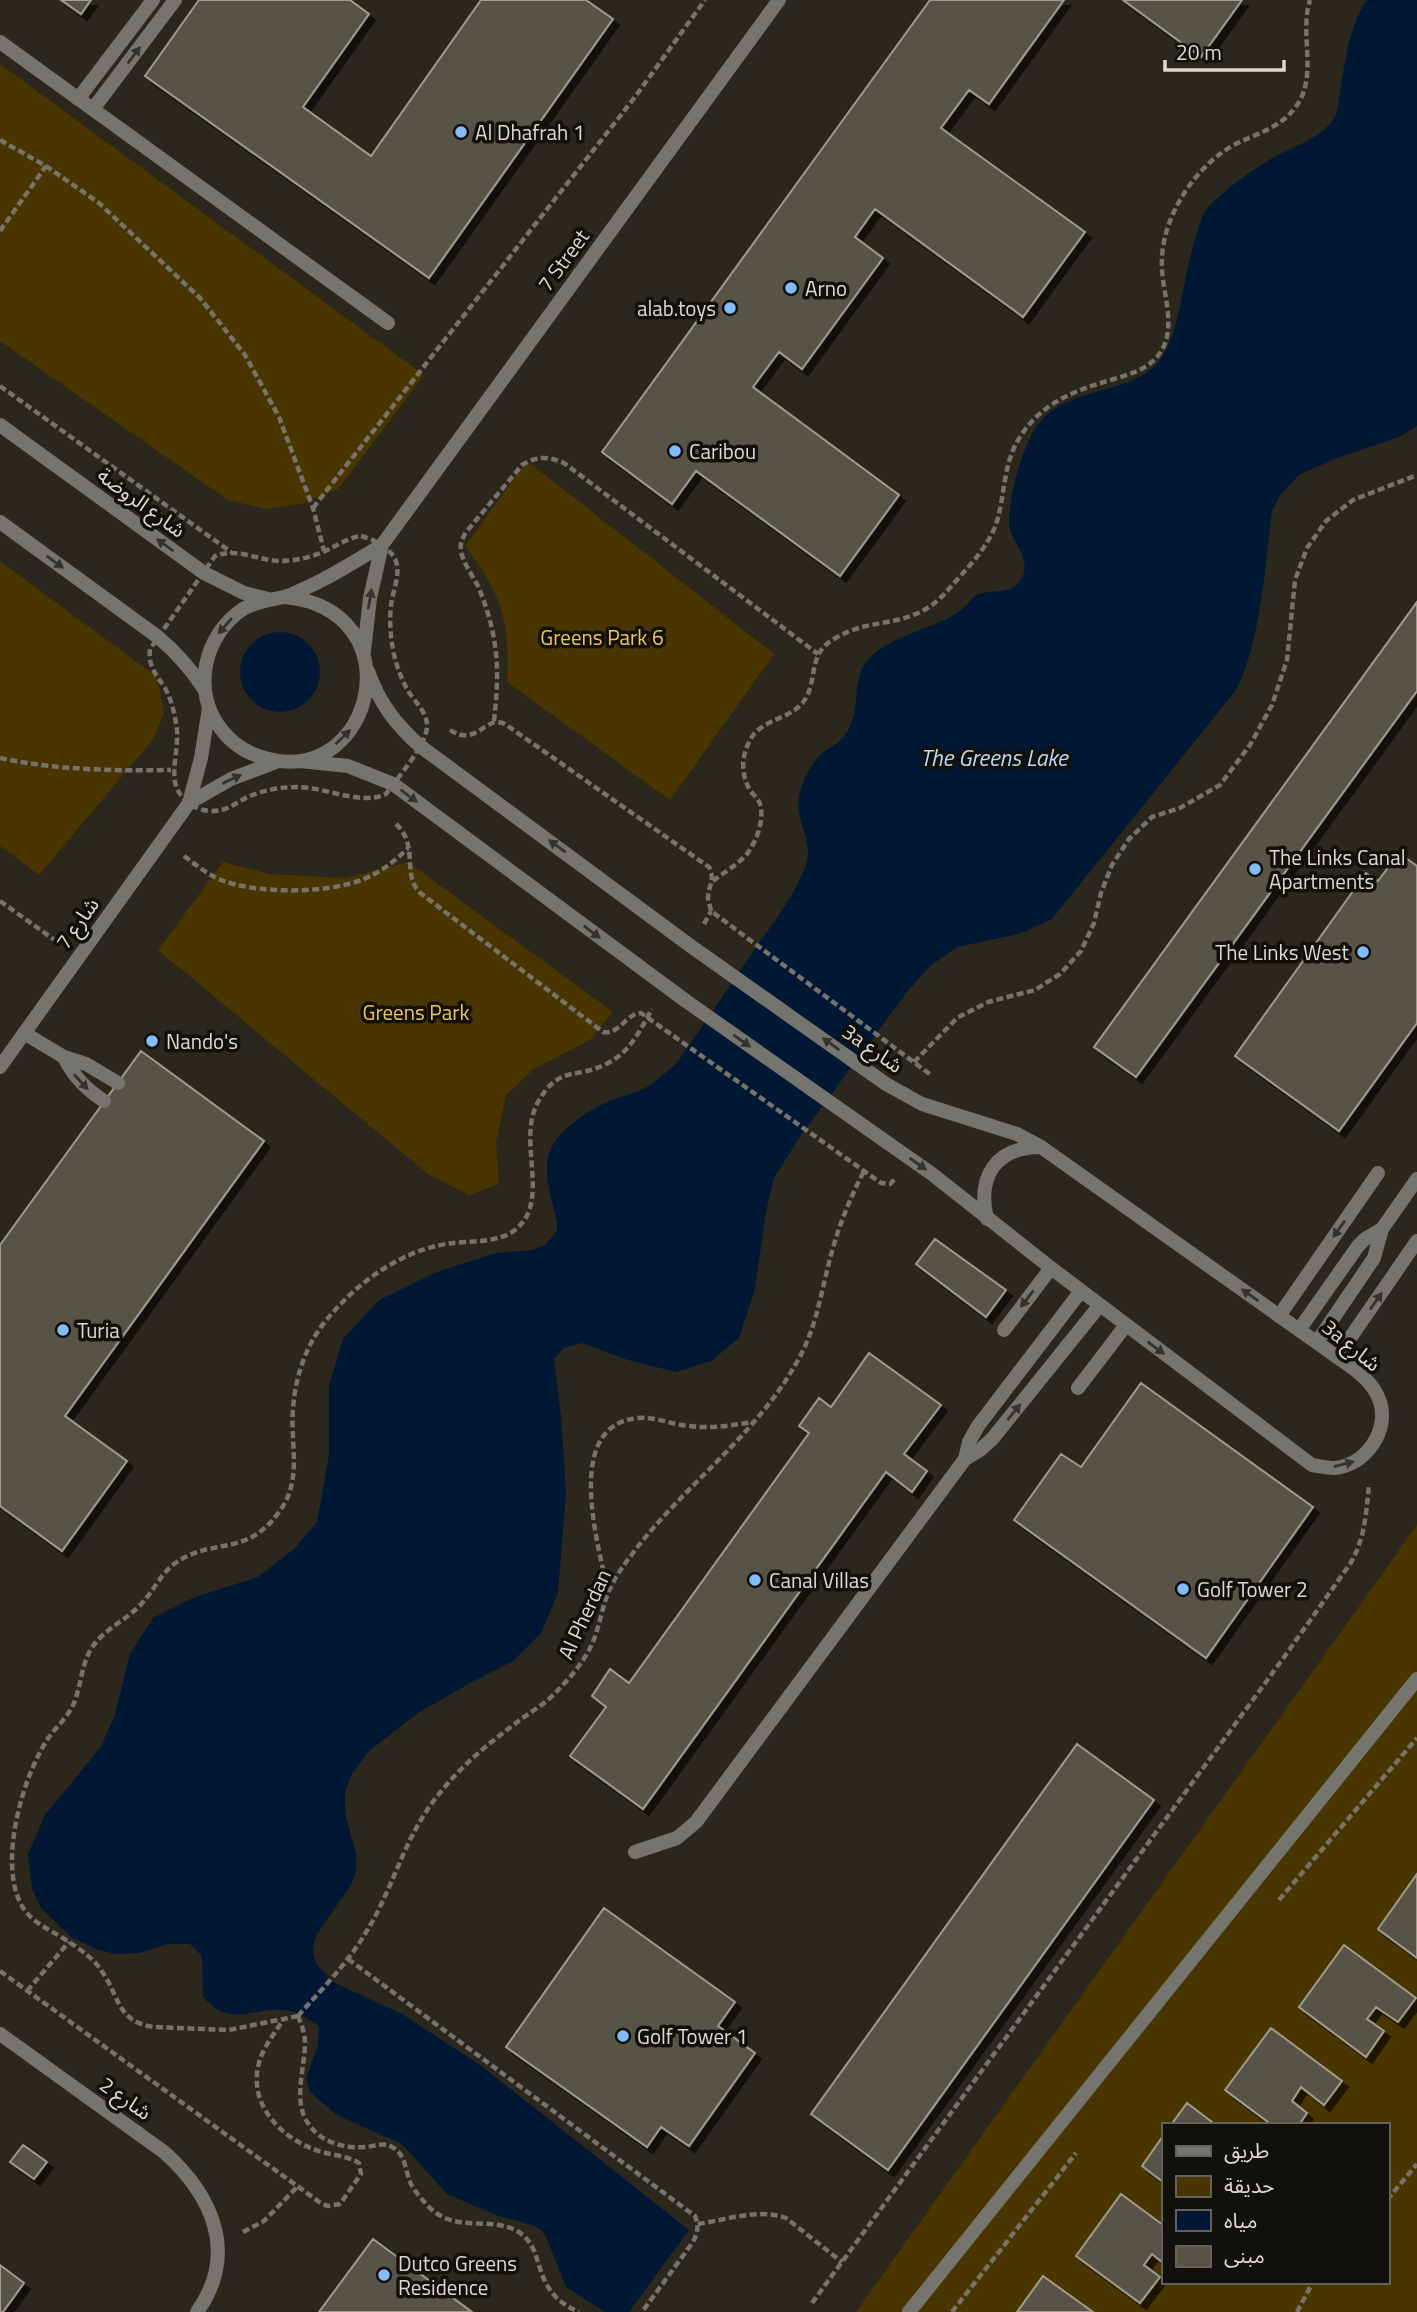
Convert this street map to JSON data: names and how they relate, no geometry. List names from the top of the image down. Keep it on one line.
{"streets":{"street":["7 Street","شارع الروضة","شارع 7","3a شارع","شارع 2"],"path":["Al Pherdan"]},"crossings":[["شارع الروضة","شارع 7"],["شارع الروضة","3a شارع"],["شارع 7","3a شارع"]],"water":["The Greens Lake"],"parks":["Greens Park 6","Greens Park"],"places":["Al Dhafrah 1","Arno","alab.toys","Caribou","The Links Canal Apartments","The Links West","Nando's","Turia","Canal Villas","Golf Tower 2","Golf Tower 1","Dutco Greens Residence"],"legend":["طريق","حديقة","مياه","مبنى"],"scale_bar":"20 m"}
